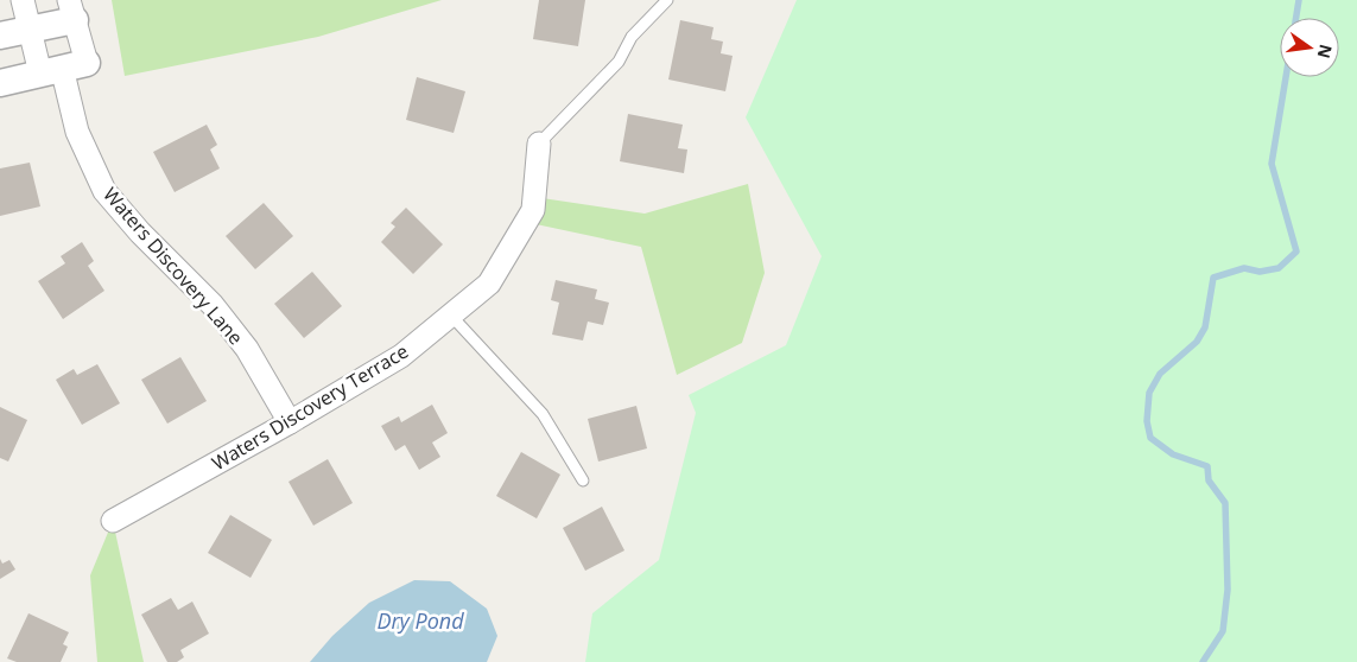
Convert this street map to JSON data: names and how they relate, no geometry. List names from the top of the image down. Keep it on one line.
{"streets":{"street":["Waters Discovery Lane","Waters Discovery Terrace"]},"crossings":[["Waters Discovery Lane","Waters Discovery Terrace"]],"water":["Dry Pond"],"north":"right"}
